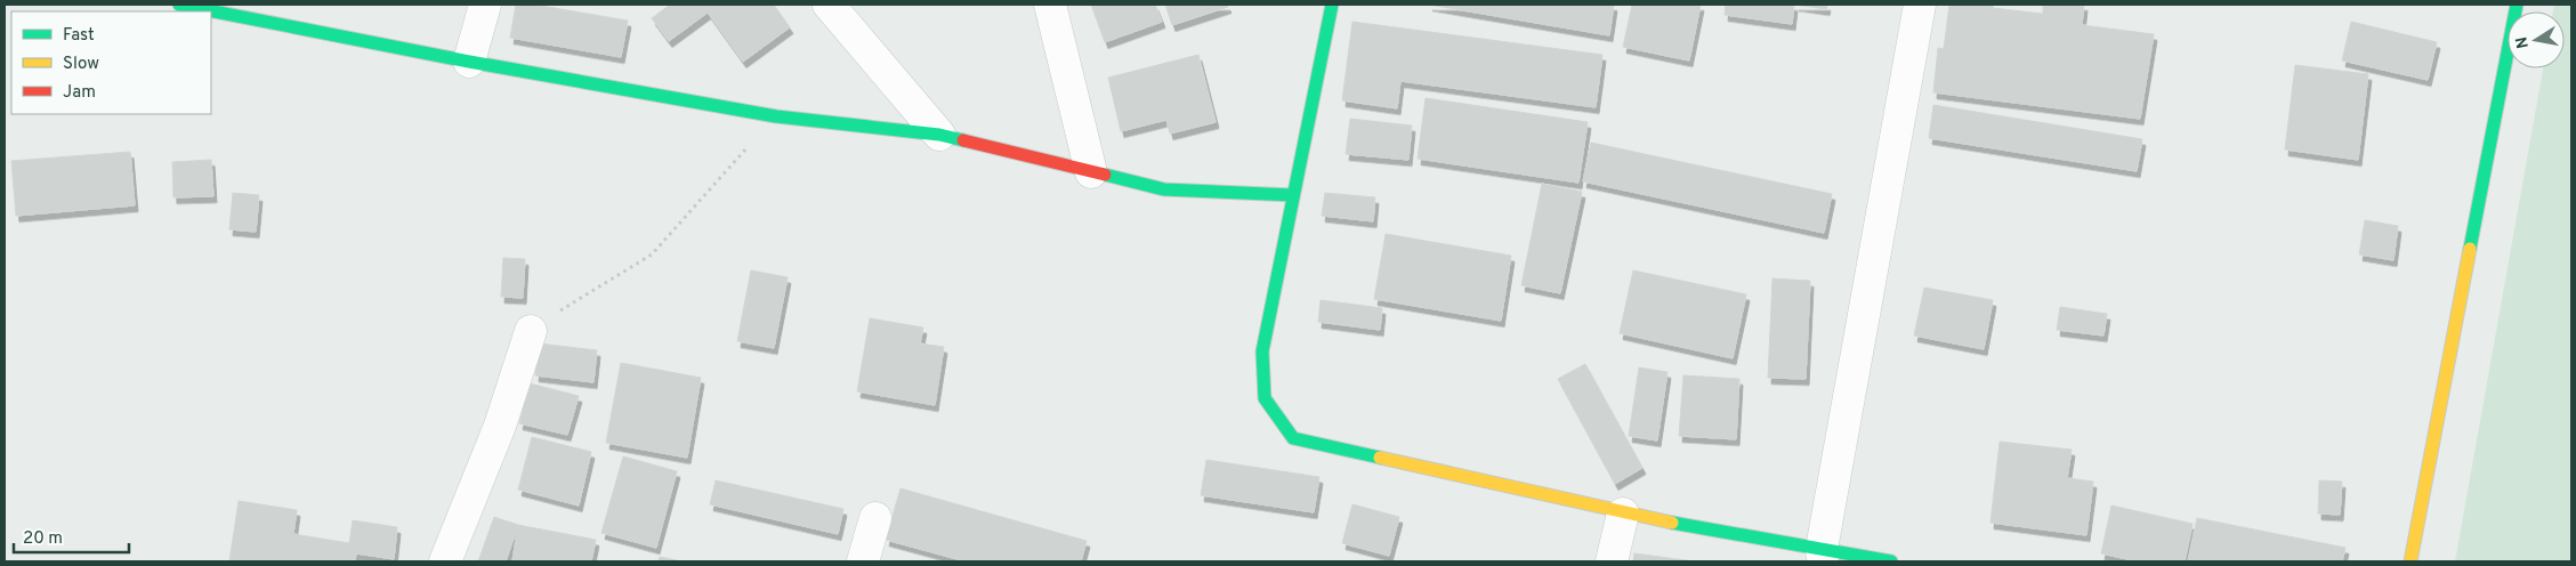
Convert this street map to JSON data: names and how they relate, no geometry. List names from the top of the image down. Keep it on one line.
{"legend":["Fast","Slow","Jam"],"scale_bar":"20 m","north":"left"}
